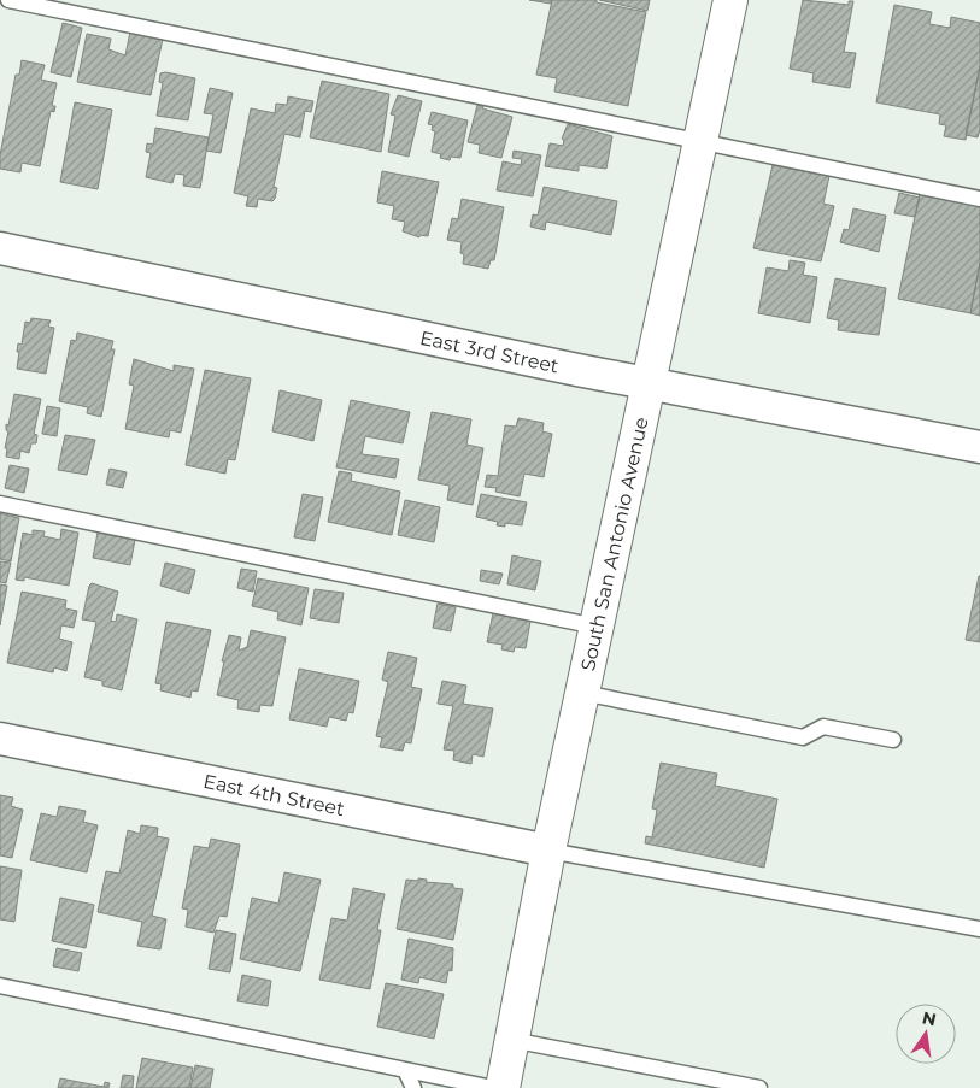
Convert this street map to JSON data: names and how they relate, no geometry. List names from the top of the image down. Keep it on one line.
{"streets":{"main road":["South San Antonio Avenue"],"street":["East 3rd Street","East 4th Street"]},"crossings":[["East 3rd Street","South San Antonio Avenue"],["South San Antonio Avenue","East 4th Street"]],"north":"top"}
